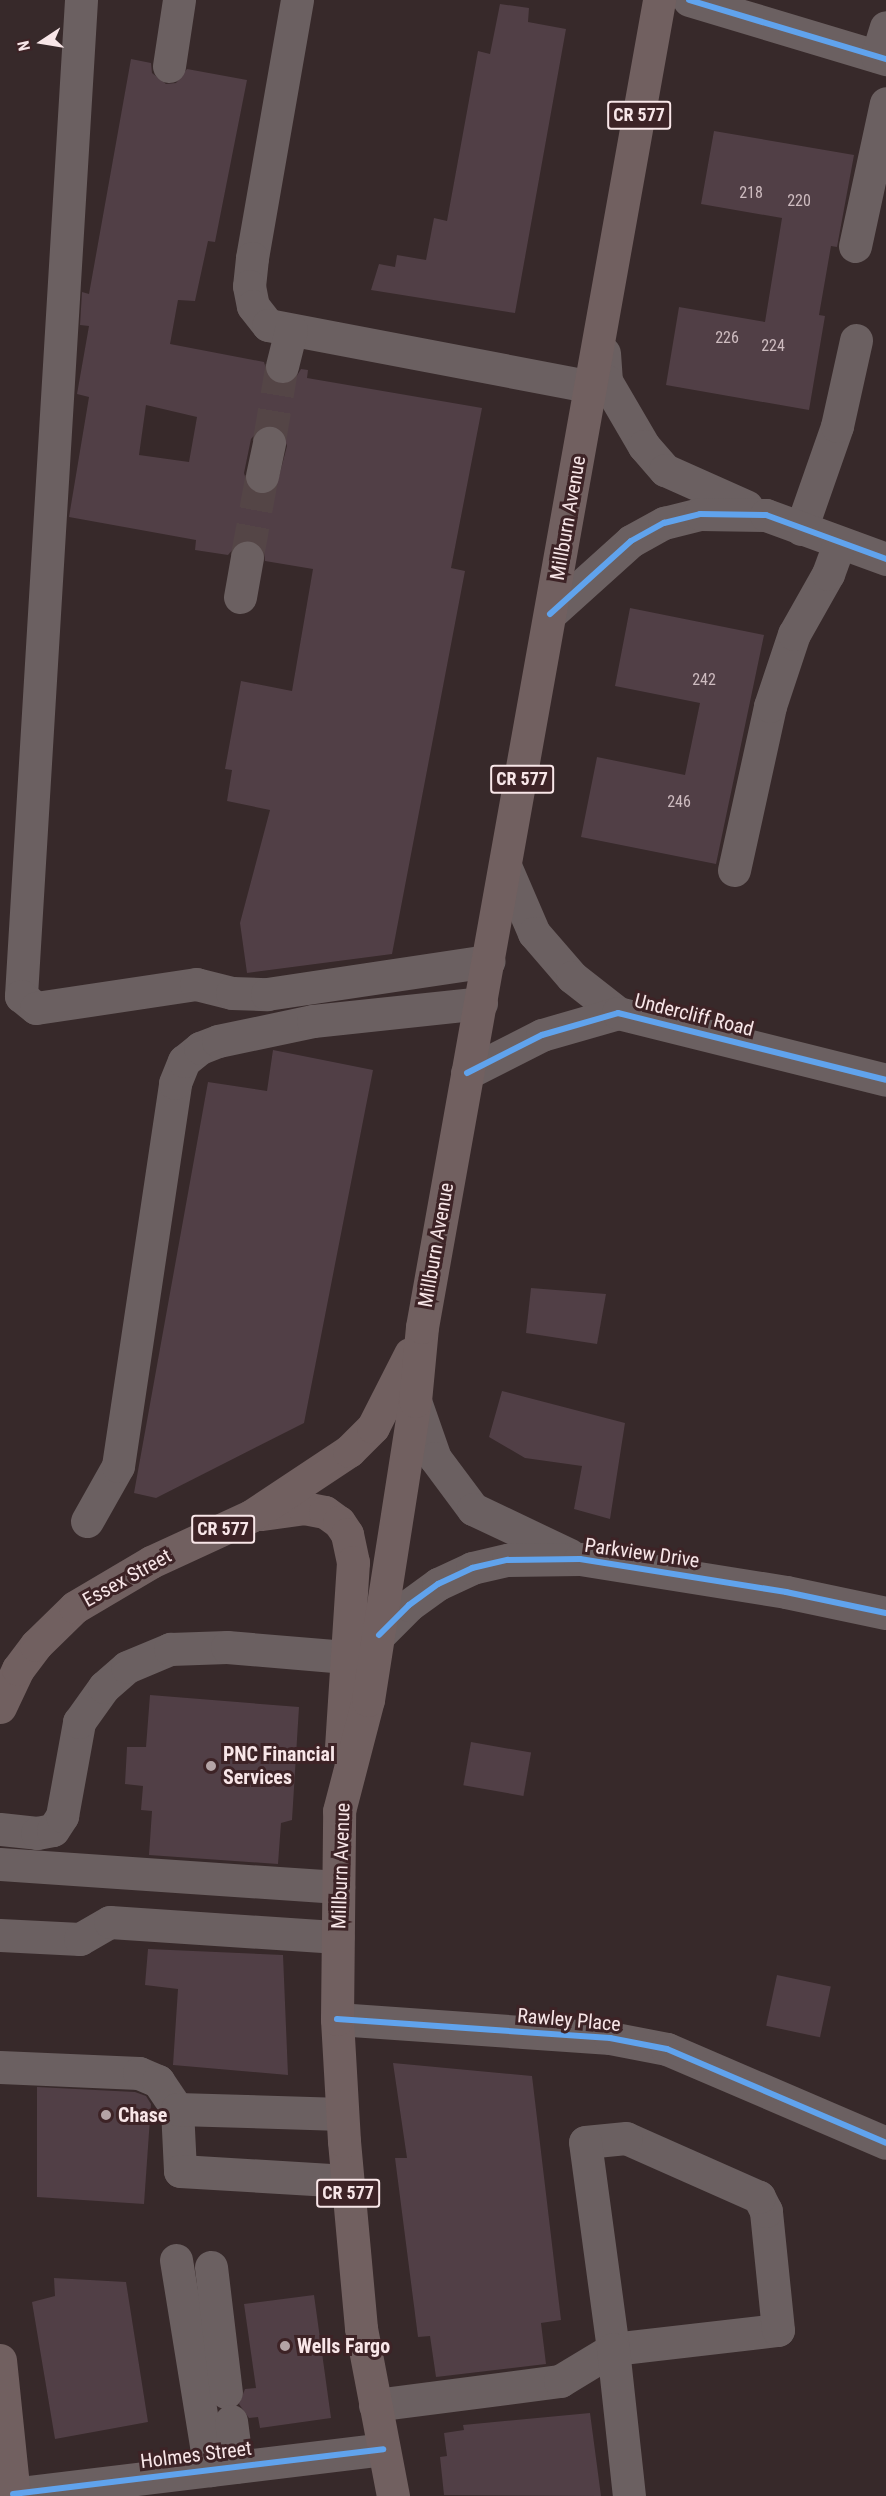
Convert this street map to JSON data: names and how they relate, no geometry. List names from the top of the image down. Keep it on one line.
{"streets":{"main road":["CR 577","Millburn Avenue","Essex Street"],"street":["Undercliff Road","Parkview Drive","Rawley Place","Holmes Street"]},"crossings":[["Millburn Avenue","Undercliff Road"],["Millburn Avenue","Parkview Drive"],["Millburn Avenue","Essex Street"],["Millburn Avenue","Rawley Place"],["Millburn Avenue","Holmes Street"]],"places":["PNC Financial Services","Chase","Wells Fargo"],"house_numbers":["218","220","226","224","242","246"],"north":"left"}
